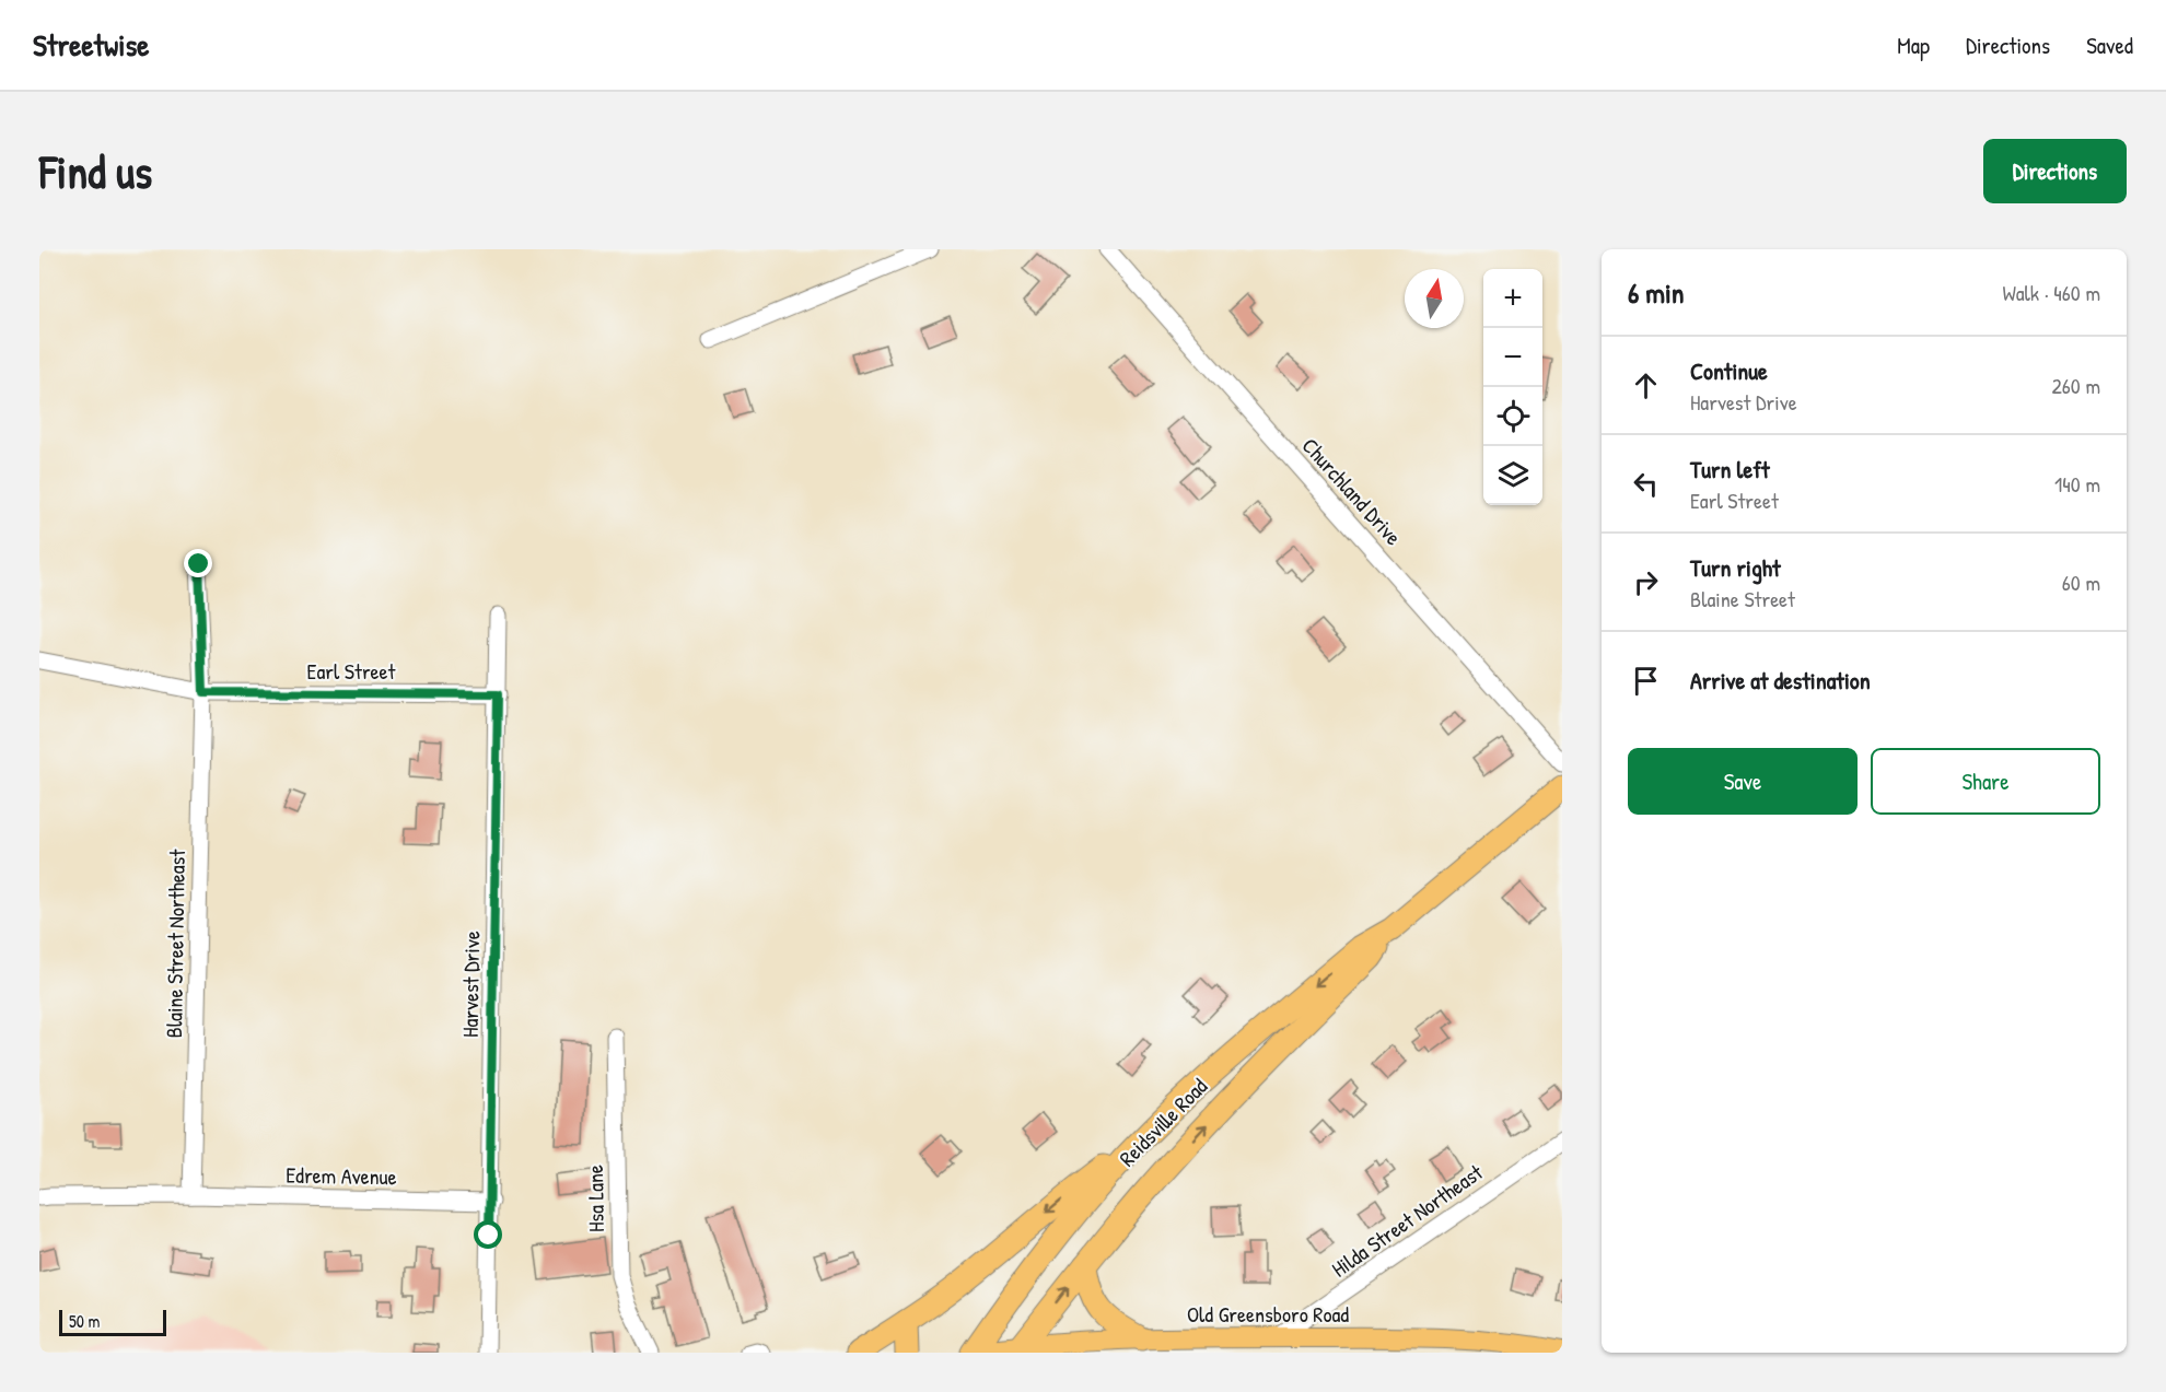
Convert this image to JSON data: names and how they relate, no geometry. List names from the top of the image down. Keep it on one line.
{"streets":{"highway":["Reidsville Road"],"main road":["Old Greensboro Road"],"street":["Churchland Drive","Earl Street","Blaine Street Northeast","Harvest Drive","Edrem Avenue","Hsa Lane","Hilda Street Northeast"]},"crossings":[["Earl Street","Blaine Street Northeast"],["Earl Street","Harvest Drive"],["Blaine Street Northeast","Edrem Avenue"],["Harvest Drive","Edrem Avenue"],["Reidsville Road","Old Greensboro Road"],["Hilda Street Northeast","Old Greensboro Road"]],"scale_bar":"50 m","north":"top","page":{"header":"Streetwise","nav":["Map","Directions","Saved"],"buttons":["Directions",["Save","Share"]],"title":"Find us","heading":["6 min","Walk · 460 m"],"map_buttons":["+","−"],"list":[["Continue","Harvest Drive","260 m"],["Turn left","Earl Street","140 m"],["Turn right","Blaine Street","60 m"],"Arrive at destination"],"scale":"50 m"}}
